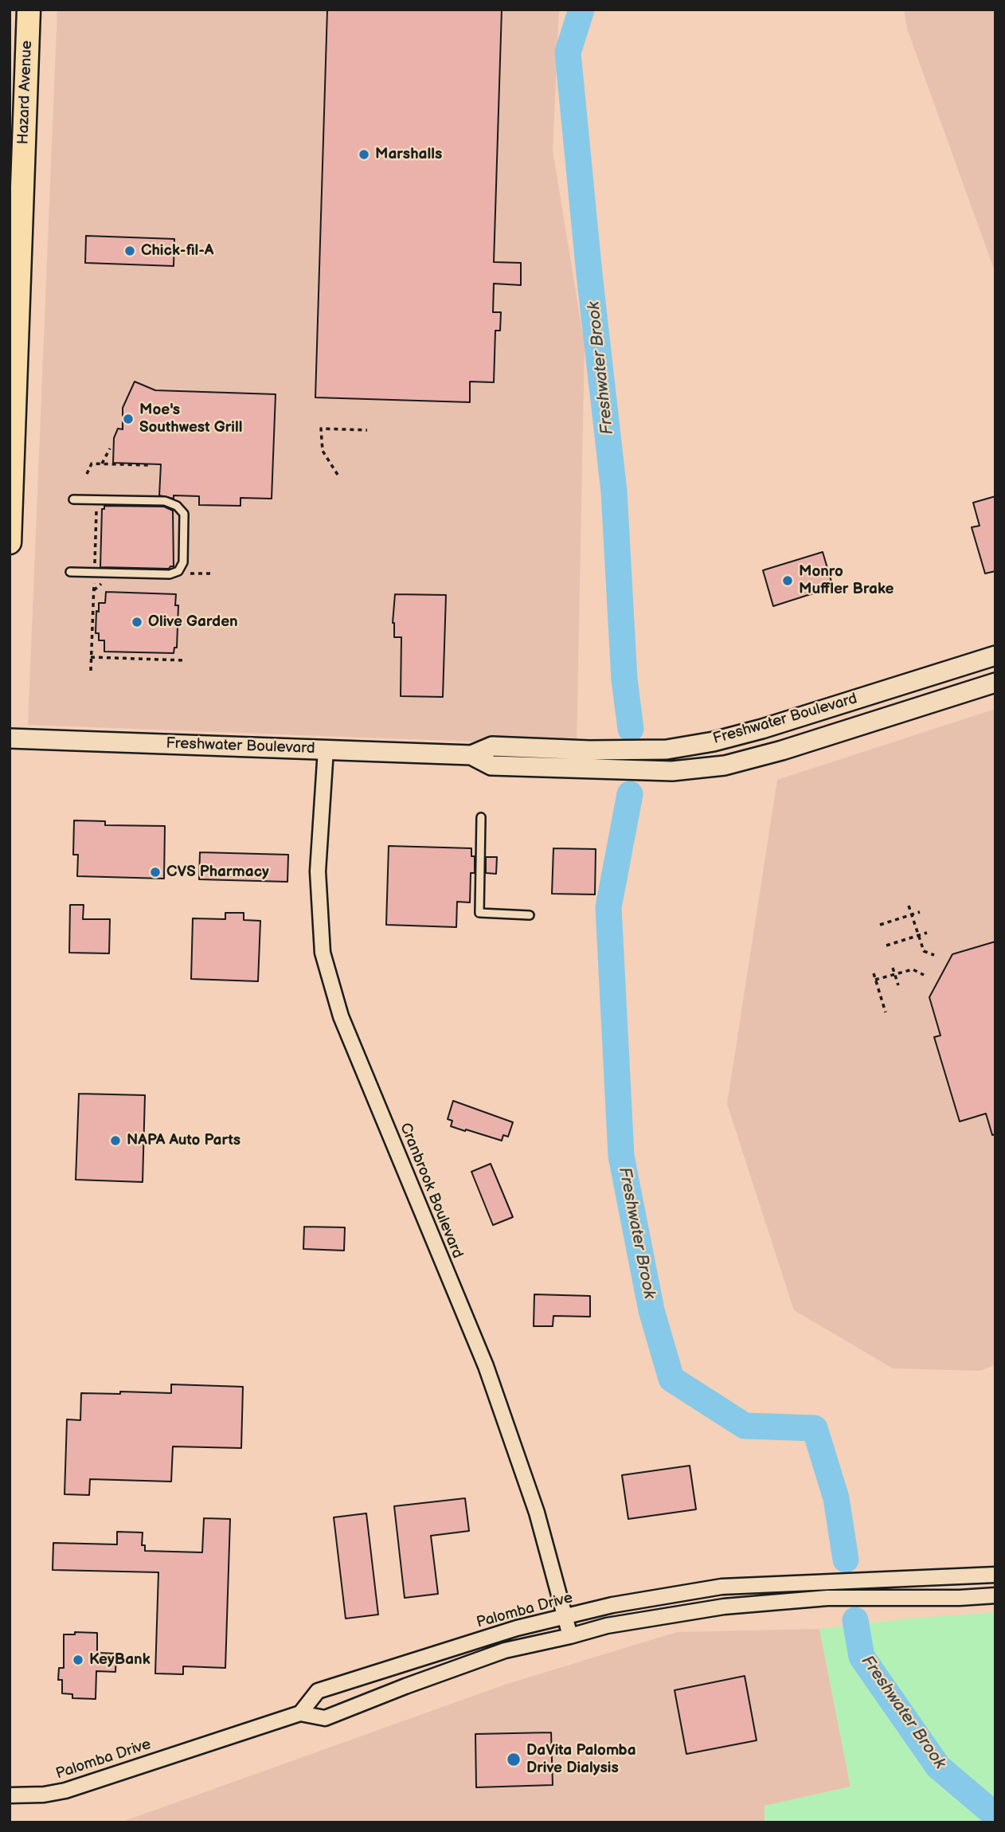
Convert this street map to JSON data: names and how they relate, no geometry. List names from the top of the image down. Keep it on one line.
{"streets":{"main road":["Hazard Avenue"],"street":["Freshwater Boulevard","Cranbrook Boulevard","Palomba Drive"]},"crossings":[["Freshwater Boulevard","Cranbrook Boulevard"],["Cranbrook Boulevard","Palomba Drive"]],"water":["Freshwater Brook"],"places":["Marshalls","Chick-fil-A","Moe's Southwest Grill","Monro Muffler Brake","Olive Garden","CVS Pharmacy","NAPA Auto Parts","KeyBank","DaVita Palomba Drive Dialysis"]}
